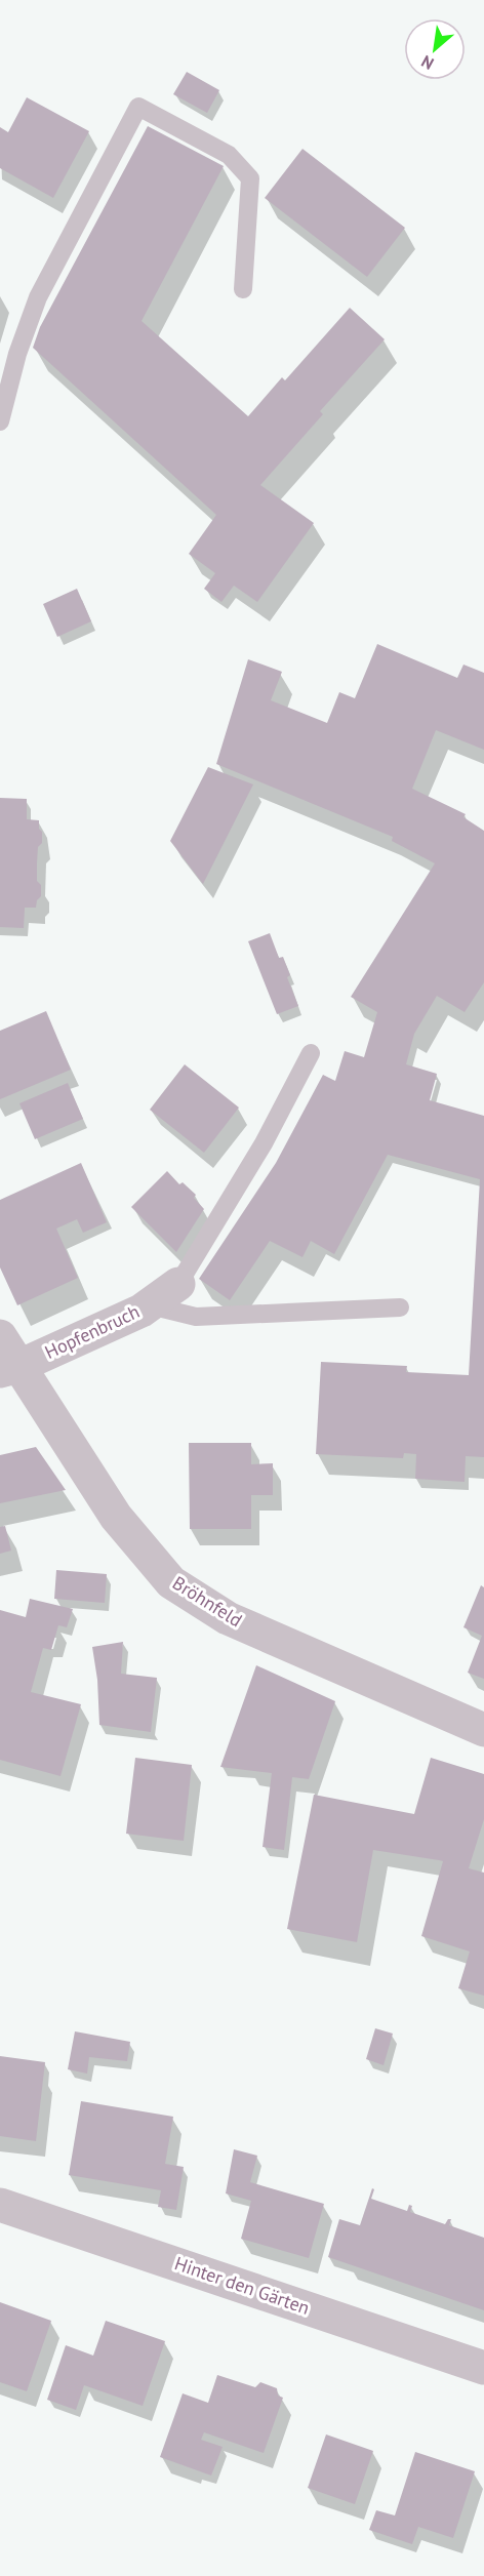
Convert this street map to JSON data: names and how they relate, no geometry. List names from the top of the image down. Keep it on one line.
{"streets":{"street":["Hopfenbruch","Bröhnfeld","Hinter den Gärten"]},"crossings":[["Hopfenbruch","Bröhnfeld"]],"north":"bottom left"}
